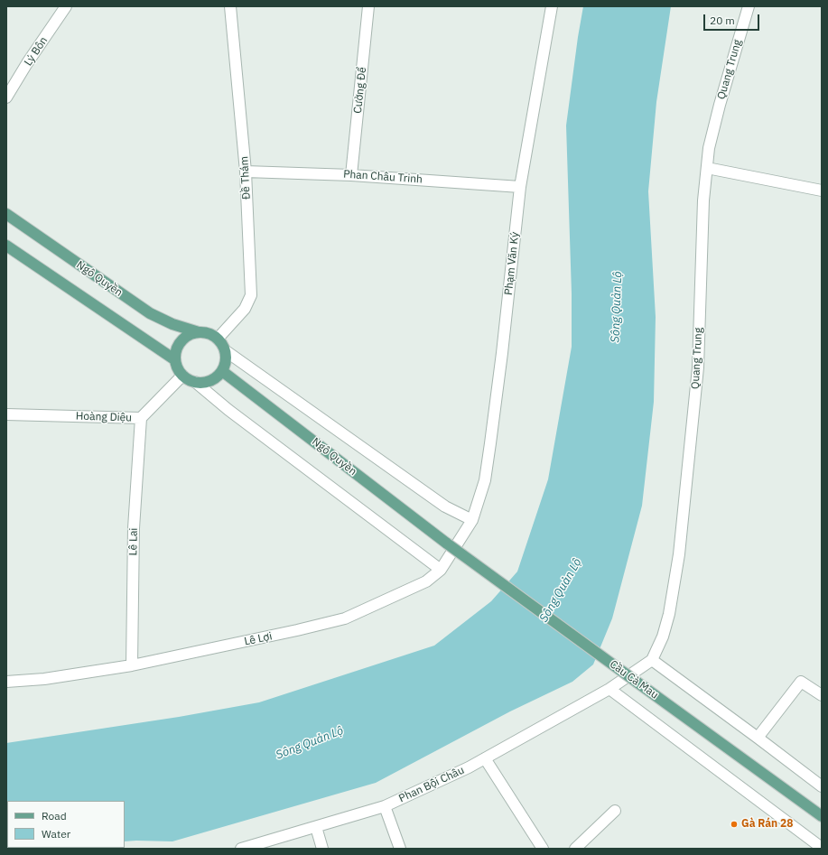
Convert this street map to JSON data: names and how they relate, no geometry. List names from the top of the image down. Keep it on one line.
{"streets":{"main road":["Ngô Quyền","Cầu Cà Mau"],"street":["Lý Bôn","Quang Trung","Cường Để","Phan Châu Trinh","Đề Thám","Phạm Văn Ký","Hoàng Diệu","Lê Lai","Lê Lợi","Phan Bội Châu"]},"crossings":[["Cường Để","Phan Châu Trinh"],["Phan Châu Trinh","Đề Thám"],["Phan Châu Trinh","Phạm Văn Ký"],["Đề Thám","Ngô Quyền"],["Đề Thám","Hoàng Diệu"],["Phạm Văn Ký","Lê Lợi"],["Ngô Quyền","Hoàng Diệu"],["Ngô Quyền","Cầu Cà Mau"],["Hoàng Diệu","Lê Lai"],["Lê Lai","Lê Lợi"]],"water":["Sông Quản Lộ"],"places":["Gà Rán 28"],"legend":["Road","Water"],"scale_bar":"20 m"}
